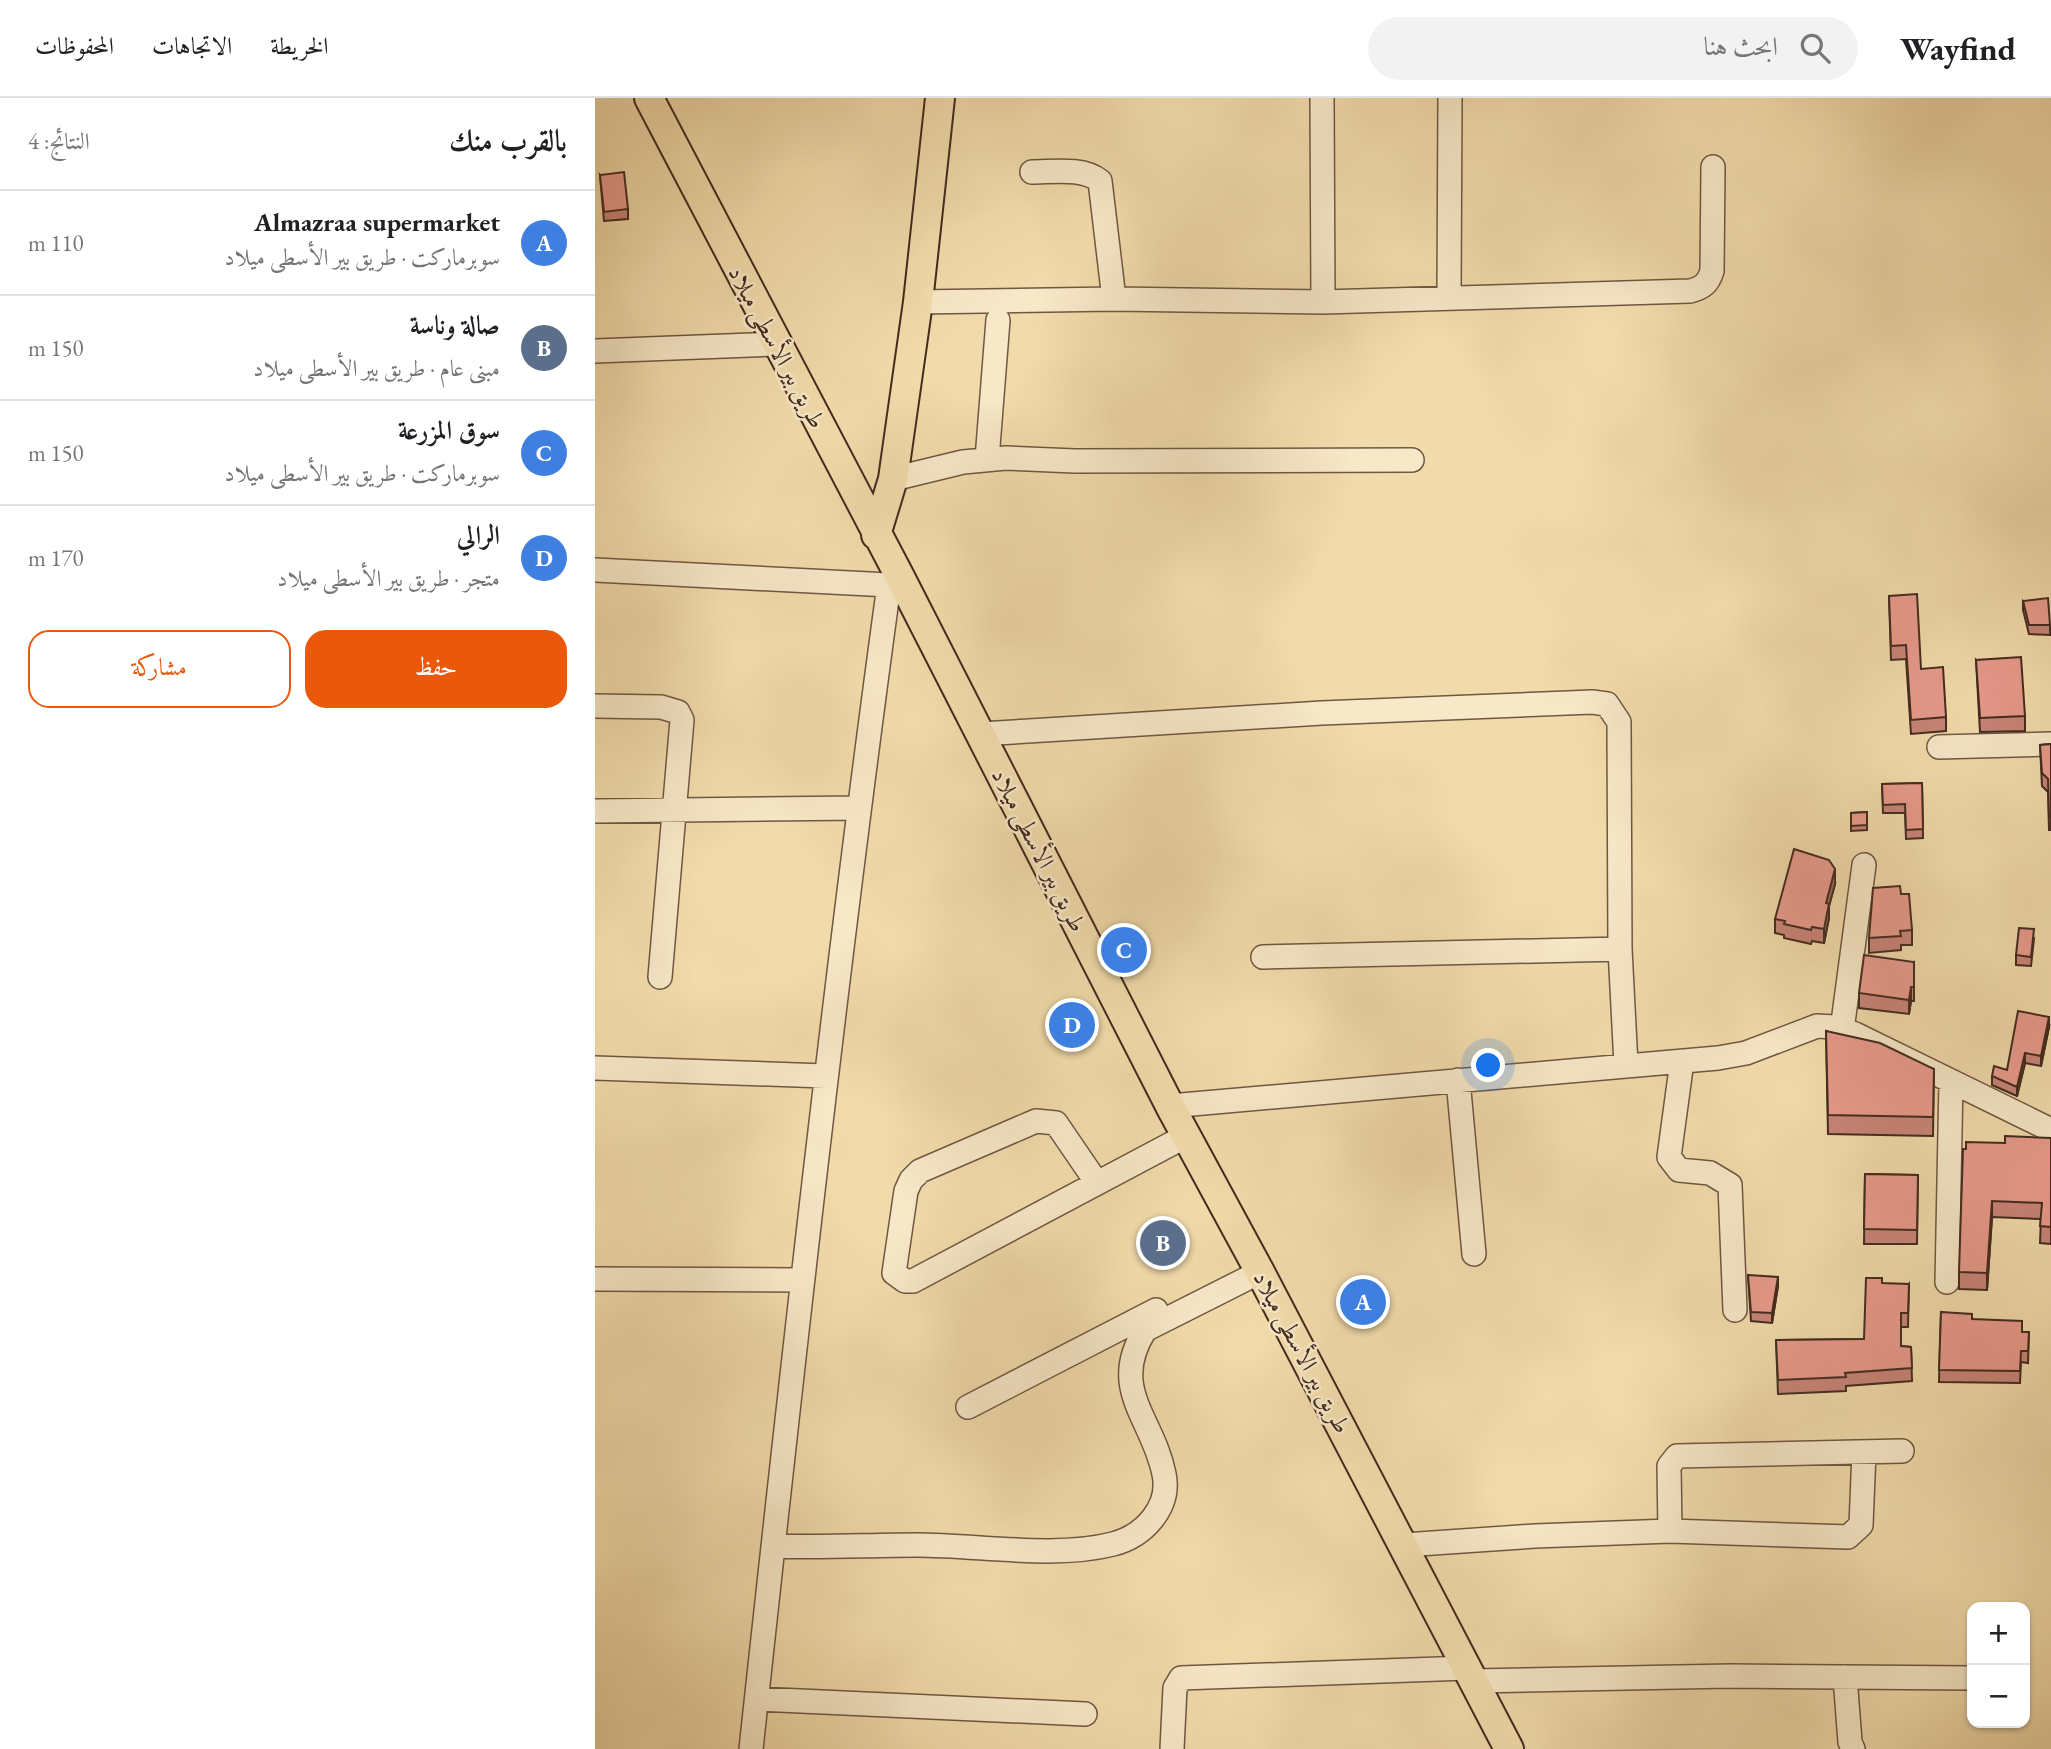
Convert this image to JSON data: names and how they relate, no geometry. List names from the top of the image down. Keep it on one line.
{"streets":{"main road":["طريق بير الأسطى ميلاد"]},"page":{"header":"Wayfind","search":"ابحث هنا","nav":["الخريطة","الاتجاهات","المحفوظات"],"heading":["بالقرب منك","النتائج: 4"],"list":[{"mark":"A","name":"Almazraa supermarket","note":"سوبرماركت · طريق بير الأسطى ميلاد","value":"110 m"},{"mark":"B","name":"صالة وناسة","note":"مبنى عام · طريق بير الأسطى ميلاد","value":"150 m"},{"mark":"C","name":"سوق المزرعة","note":"سوبرماركت · طريق بير الأسطى ميلاد","value":"150 m"},{"mark":"D","name":"الرالي","note":"متجر · طريق بير الأسطى ميلاد","value":"170 m"}],"buttons":["حفظ","مشاركة"],"pins":["C","D","B","A"],"map_buttons":["+","−"]}}
